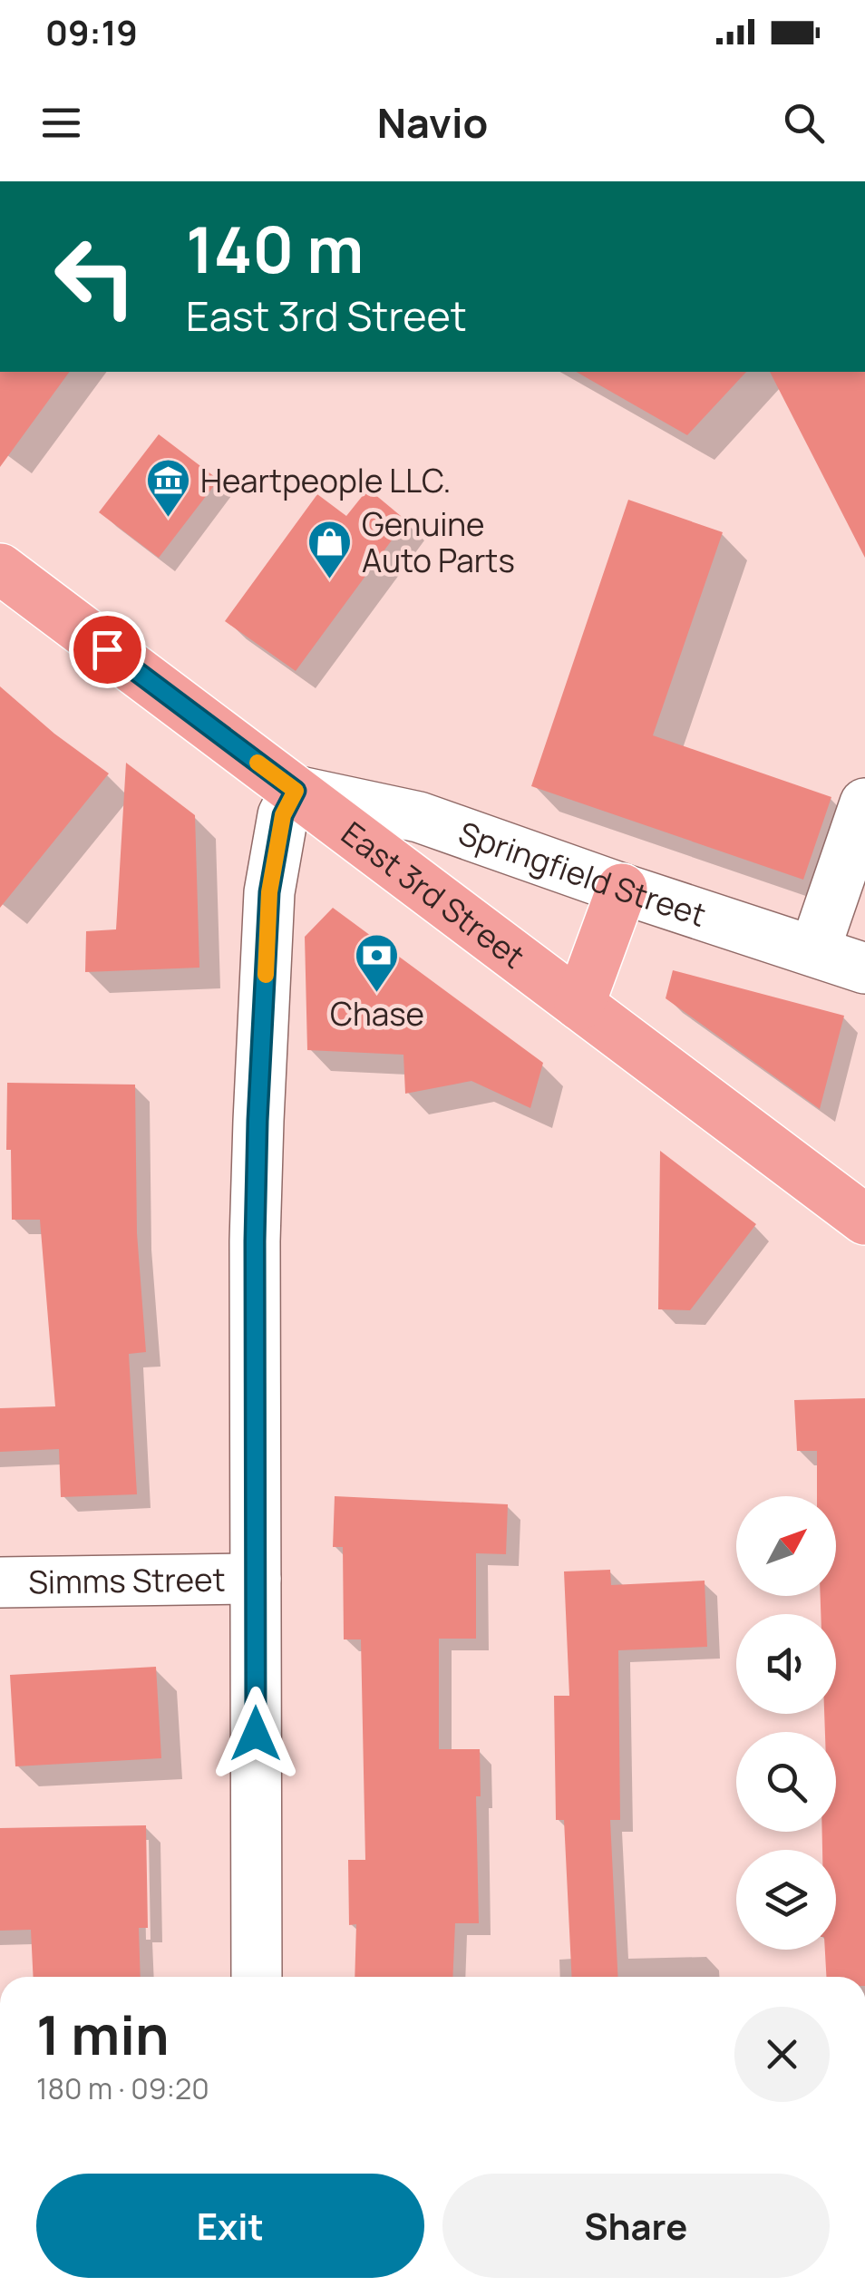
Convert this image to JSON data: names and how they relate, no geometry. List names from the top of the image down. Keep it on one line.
{"streets":{"main road":["Springfield Street","East 3rd Street","Simms Street"]},"crossings":[["Springfield Street","East 3rd Street"]],"places":{"museum":["Heartpeople LLC."],"shop":["Genuine Auto Parts"],"bank":["Chase"]},"north":"top right","page":{"status":"09:19","header":"Navio","turn":["140 m","East 3rd Street"],"heading":["1 min","180 m · 09:20"],"buttons":["Exit","Share"]}}
